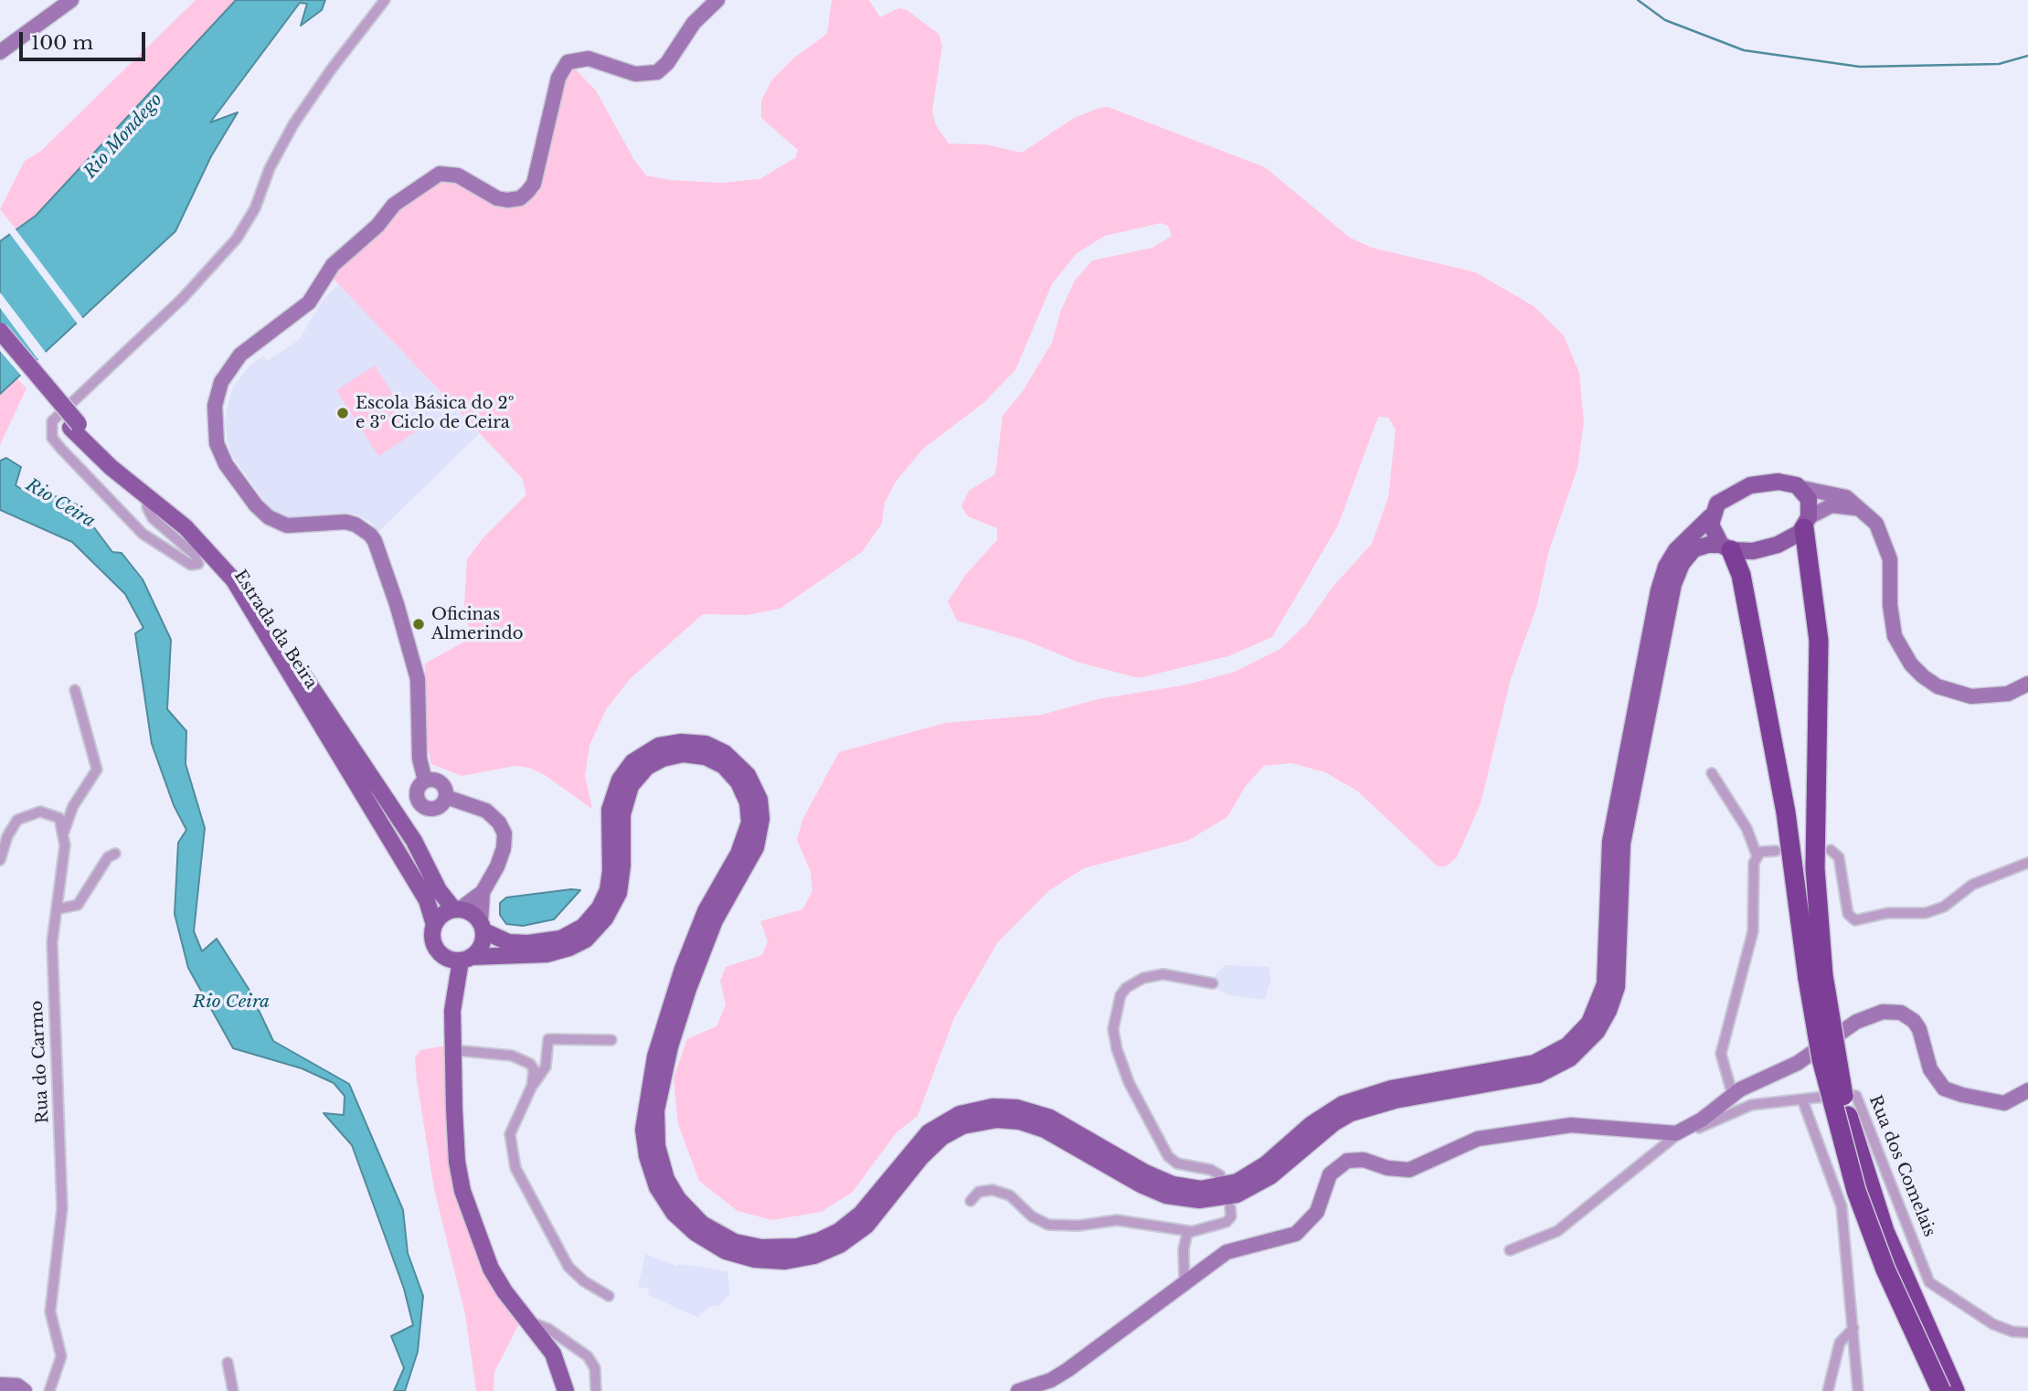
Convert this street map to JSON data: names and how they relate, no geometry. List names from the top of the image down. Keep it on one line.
{"streets":{"main road":["Estrada da Beira"],"street":["Rua do Carmo","Rua dos Comelais"]},"water":["Rio Mondego","Rio Ceira"],"places":["Escola Básica do 2º e 3º Ciclo de Ceira","Oficinas Almerindo"],"scale_bar":"100 m"}
